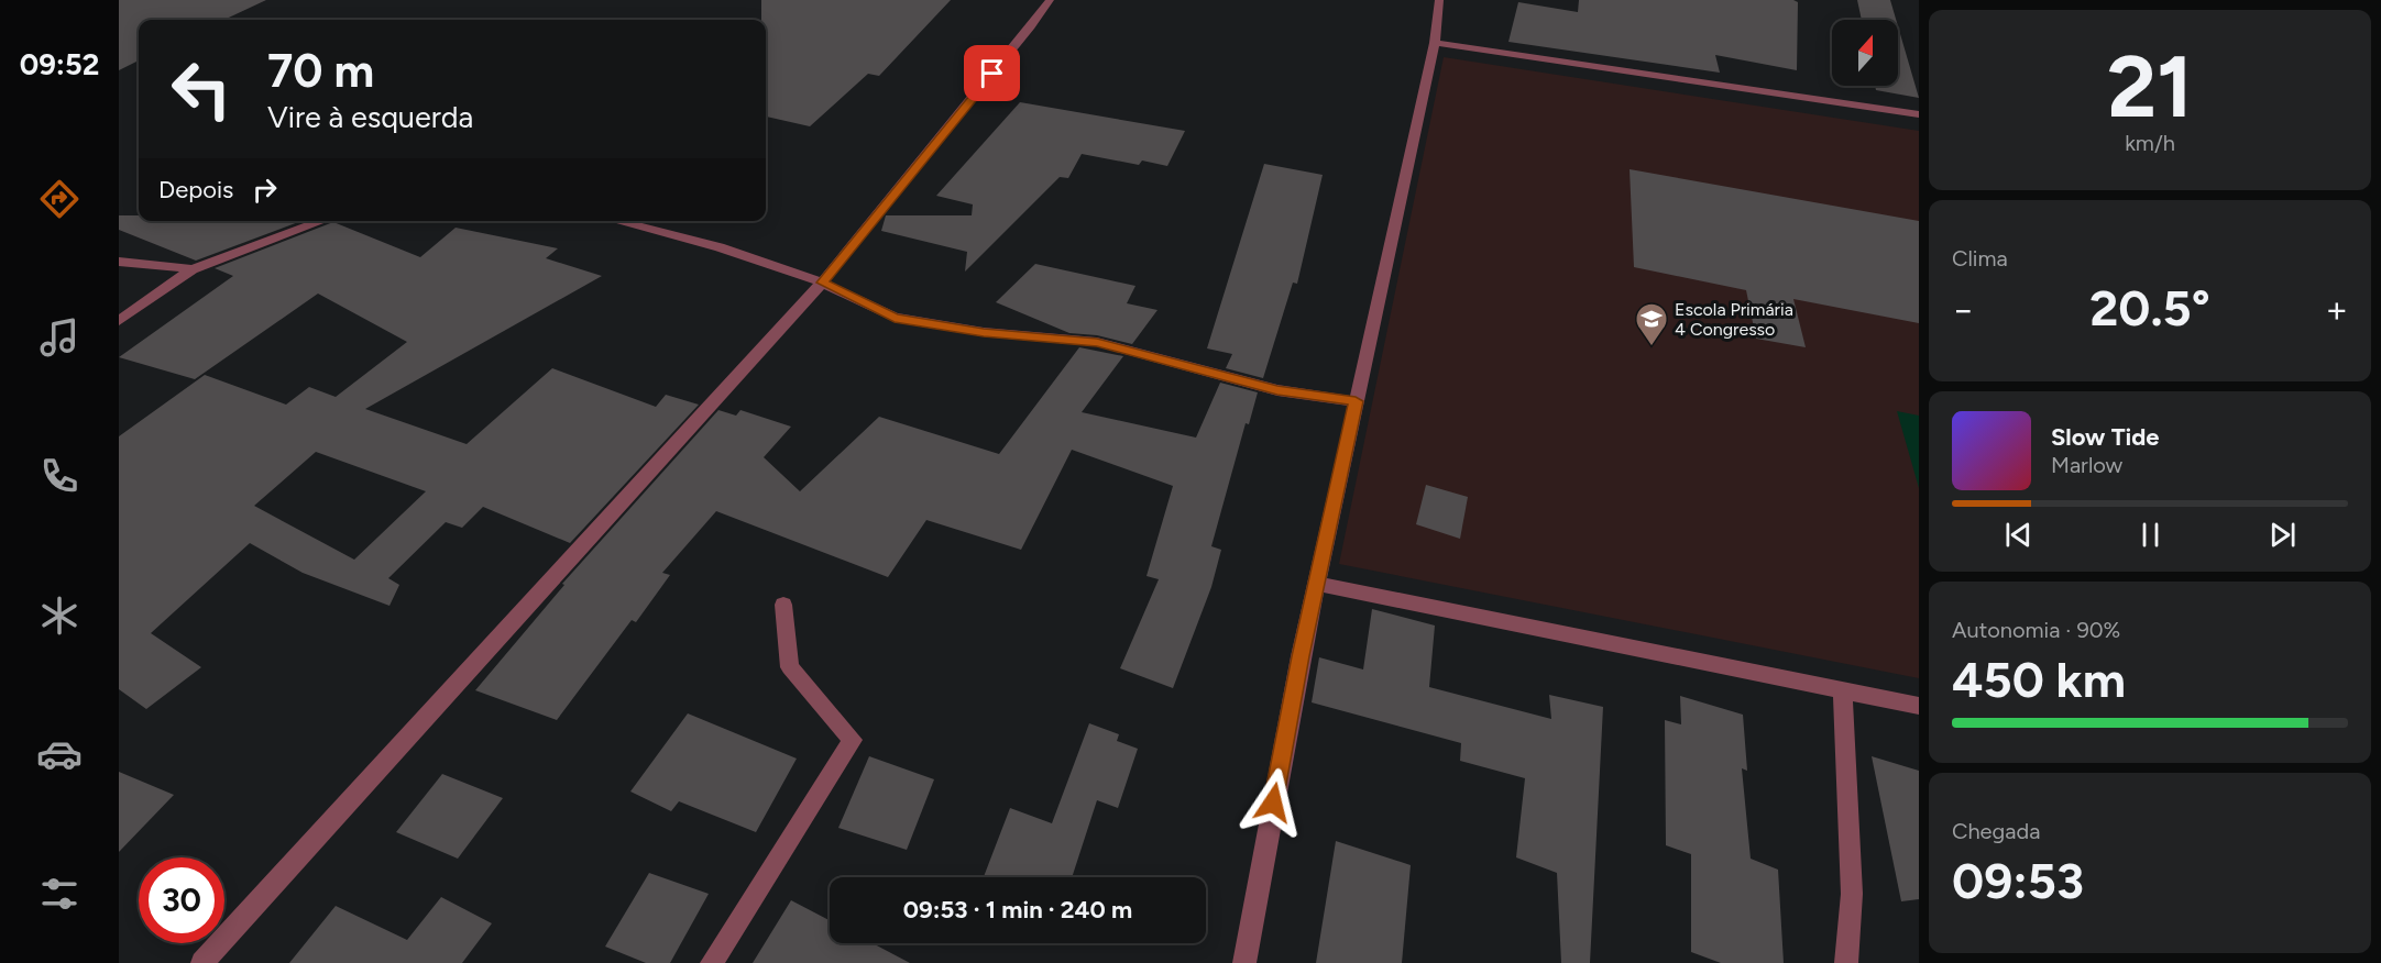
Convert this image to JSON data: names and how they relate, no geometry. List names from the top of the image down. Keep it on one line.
{"places":{"school or university":["Escola Primária 4 Congresso"]},"north":"top","page":{"tabs":"09:52","tile":[["21","km/h"],"Clima",["Autonomia · 90%","450 km"],["Chegada","09:53"]],"turn":["70 m","Vire à esquerda"],"then":"Depois","heat":["−","20.5°","+"],"song":["Slow Tide","Marlow"],"limit":"30","trip":"09:53 · 1 min · 240 m"}}
